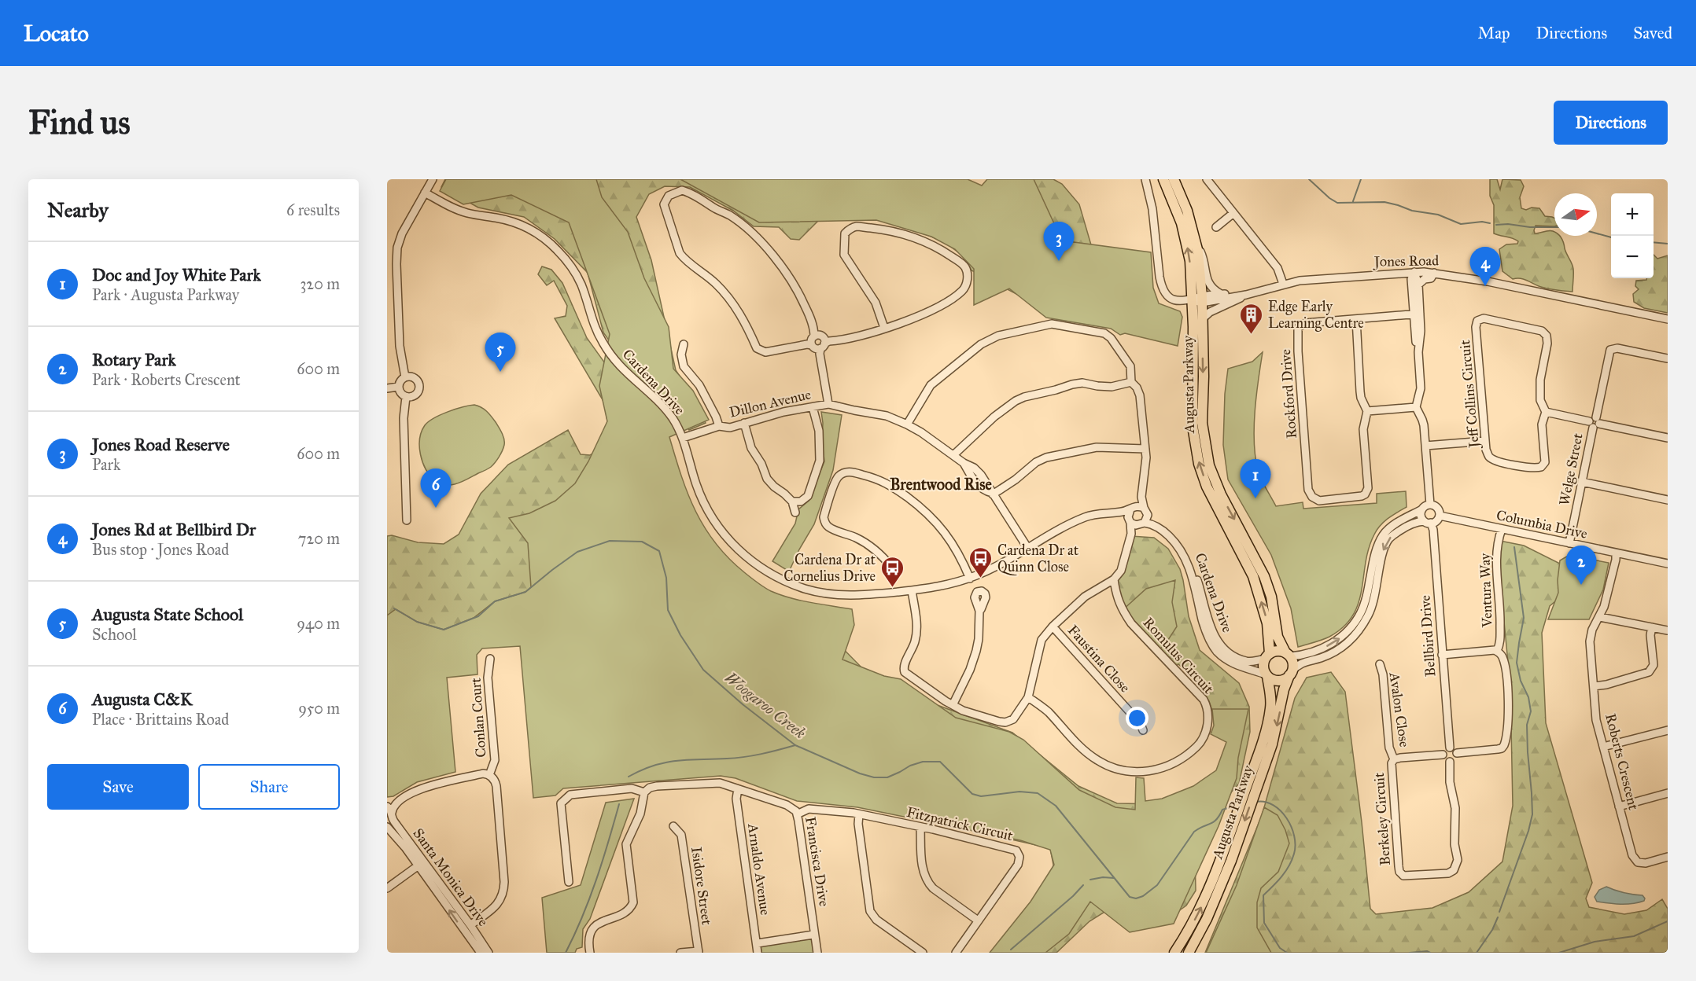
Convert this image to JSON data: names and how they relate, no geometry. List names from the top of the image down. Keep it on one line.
{"streets":{"main road":["Augusta Parkway"],"street":["Jones Road","Cardena Drive","Rockford Drive","Jeff Collins Circuit","Dillon Avenue","Welge Street","Columbia Drive","Ventura Way","Bellbird Drive","Romulus Circuit","Faustina Close","Avalon Close","Conlan Court","Roberts Crescent","Berkeley Circuit","Fitzpatrick Circuit","Francisca Drive","Arnaldo Avenue","Santa Monica Drive","Isidore Street"]},"crossings":[["Jones Road","Augusta Parkway"],["Cardena Drive","Augusta Parkway"],["Cardena Drive","Dillon Avenue"],["Welge Street","Columbia Drive"],["Columbia Drive","Ventura Way"],["Columbia Drive","Bellbird Drive"],["Columbia Drive","Roberts Crescent"],["Bellbird Drive","Berkeley Circuit"],["Avalon Close","Berkeley Circuit"],["Fitzpatrick Circuit","Francisca Drive"],["Francisca Drive","Arnaldo Avenue"]],"districts":["Brentwood Rise"],"water":["Woogaroo Creek"],"places":{"building":["Edge Early Learning Centre"],"bus stop":["Cardena Dr at Quinn Close","Cardena Dr at Cornelius Drive"]},"north":"right","page":{"header":"Locato","nav":["Map","Directions","Saved"],"buttons":["Directions",["Save","Share"]],"title":"Find us","heading":["Nearby","6 results"],"map_buttons":["+","−"],"pins":["3","4","5","1","6","2"],"list":[{"mark":"1","name":"Doc and Joy White Park","note":"Park · Augusta Parkway","value":"320 m"},{"mark":"2","name":"Rotary Park","note":"Park · Roberts Crescent","value":"600 m"},{"mark":"3","name":"Jones Road Reserve","note":"Park","value":"600 m"},{"mark":"4","name":"Jones Rd at Bellbird Dr","note":"Bus stop · Jones Road","value":"720 m"},{"mark":"5","name":"Augusta State School","note":"School","value":"940 m"},{"mark":"6","name":"Augusta C&K","note":"Place · Brittains Road","value":"950 m"}]}}
